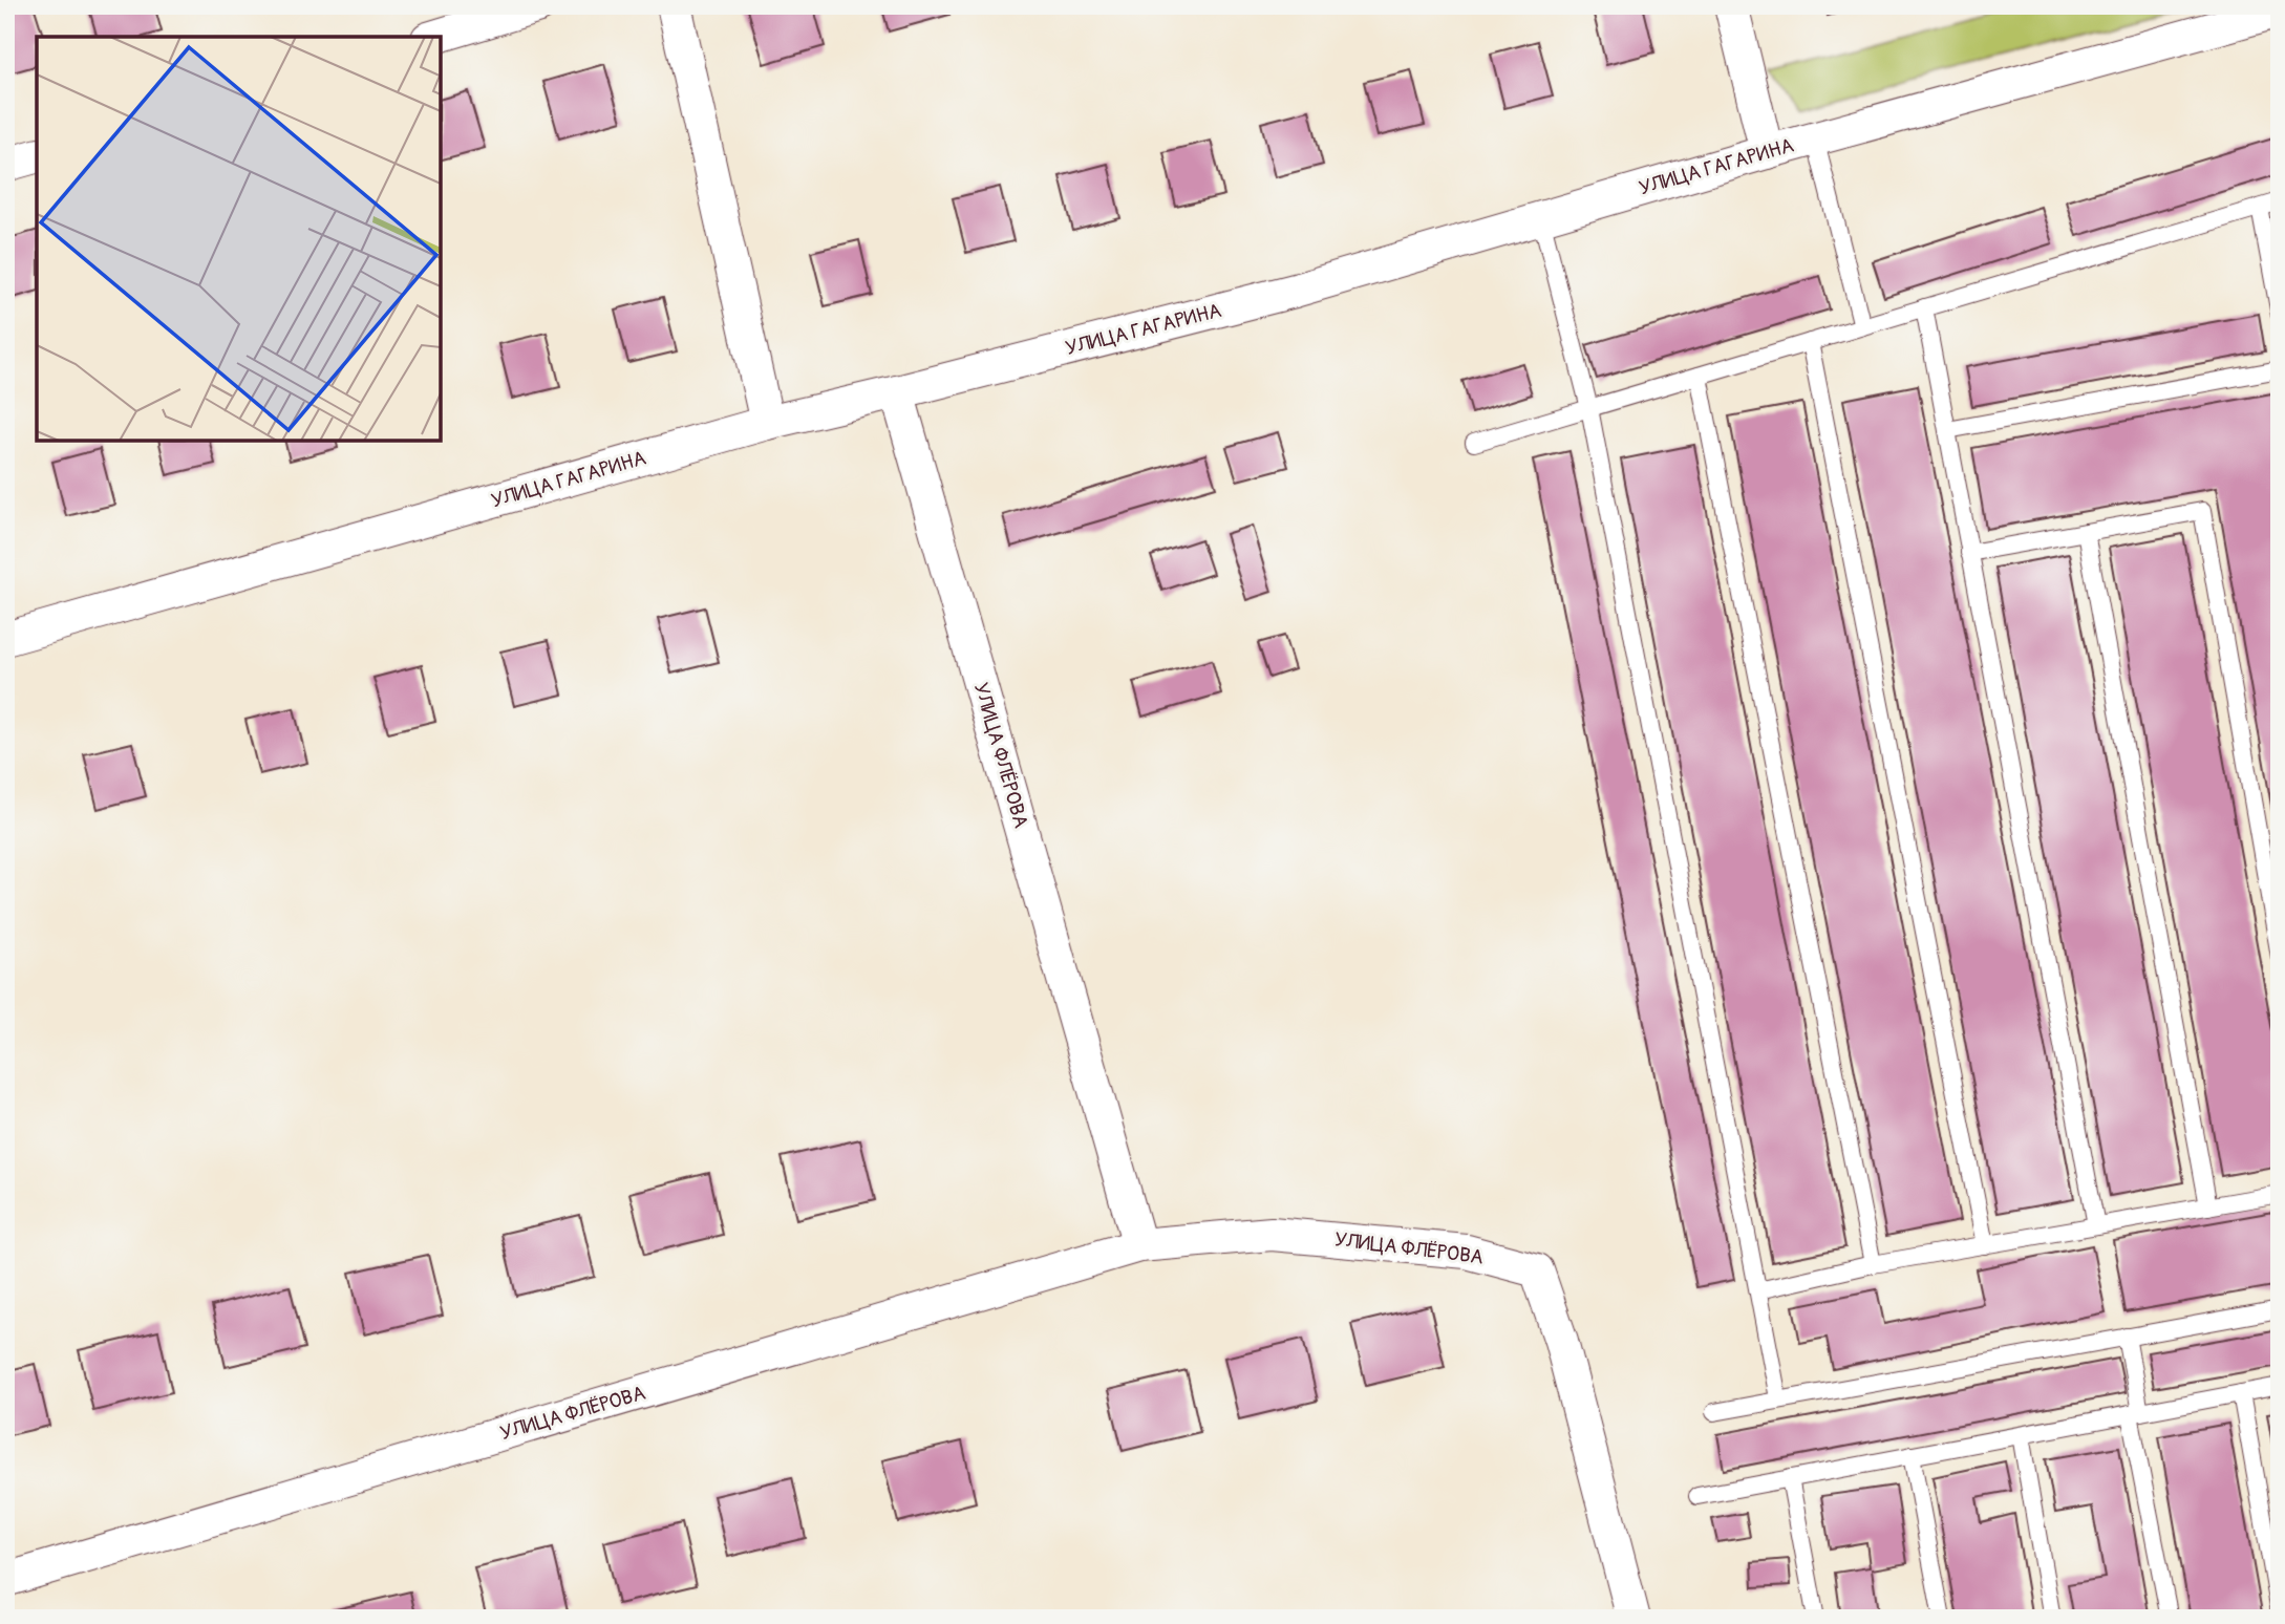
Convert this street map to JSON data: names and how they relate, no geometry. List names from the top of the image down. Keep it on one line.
{"streets":{"street":["УЛИЦА ГАГАРИНА","УЛИЦА ФЛЁРОВА"]},"crossings":[["УЛИЦА ГАГАРИНА","УЛИЦА ФЛЁРОВА"]]}
